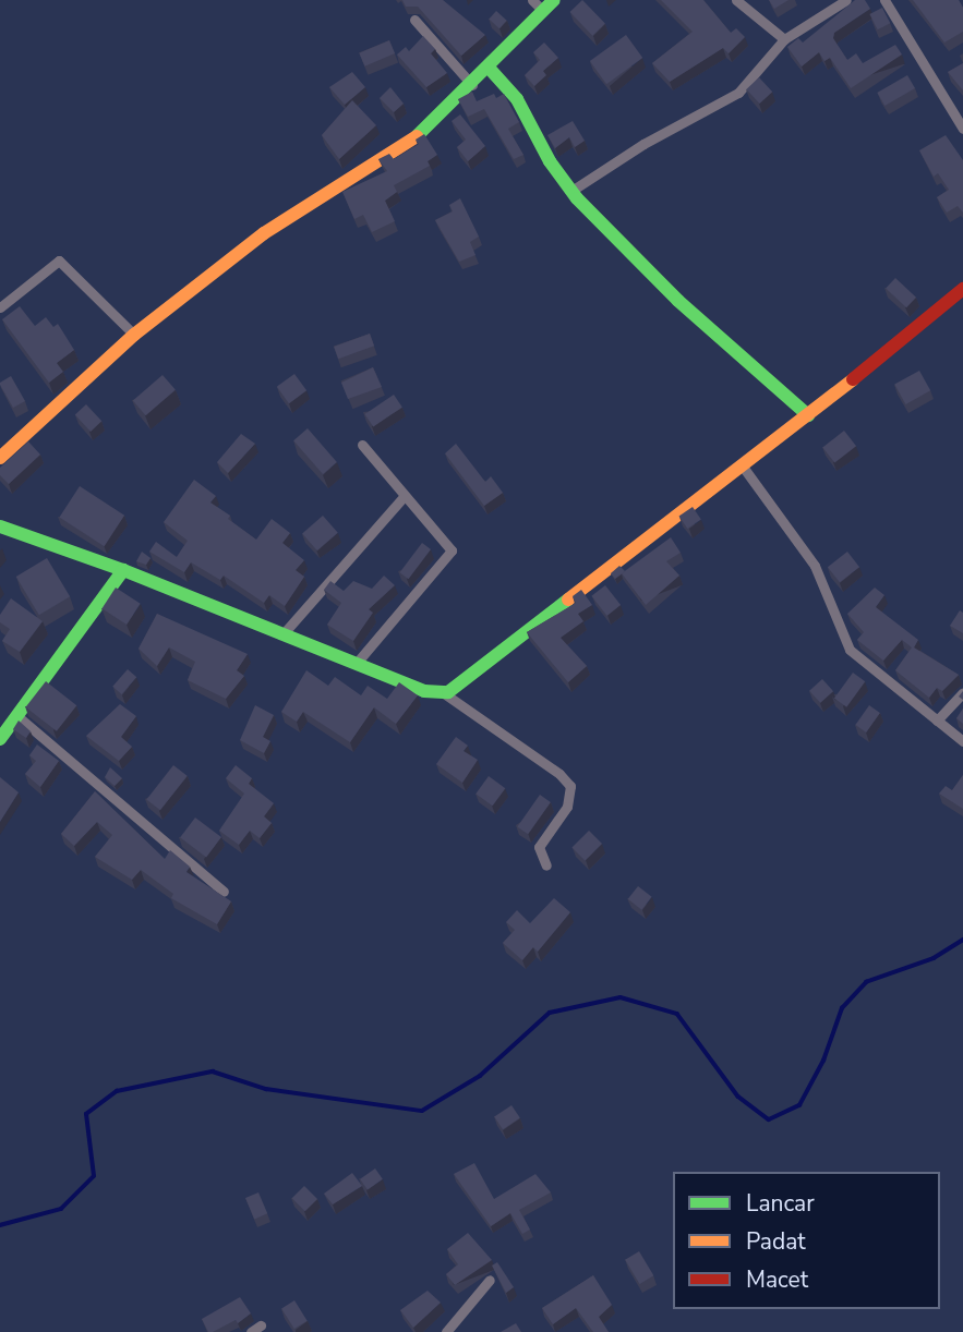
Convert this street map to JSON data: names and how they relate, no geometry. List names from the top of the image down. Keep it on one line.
{"legend":["Lancar","Padat","Macet"]}
